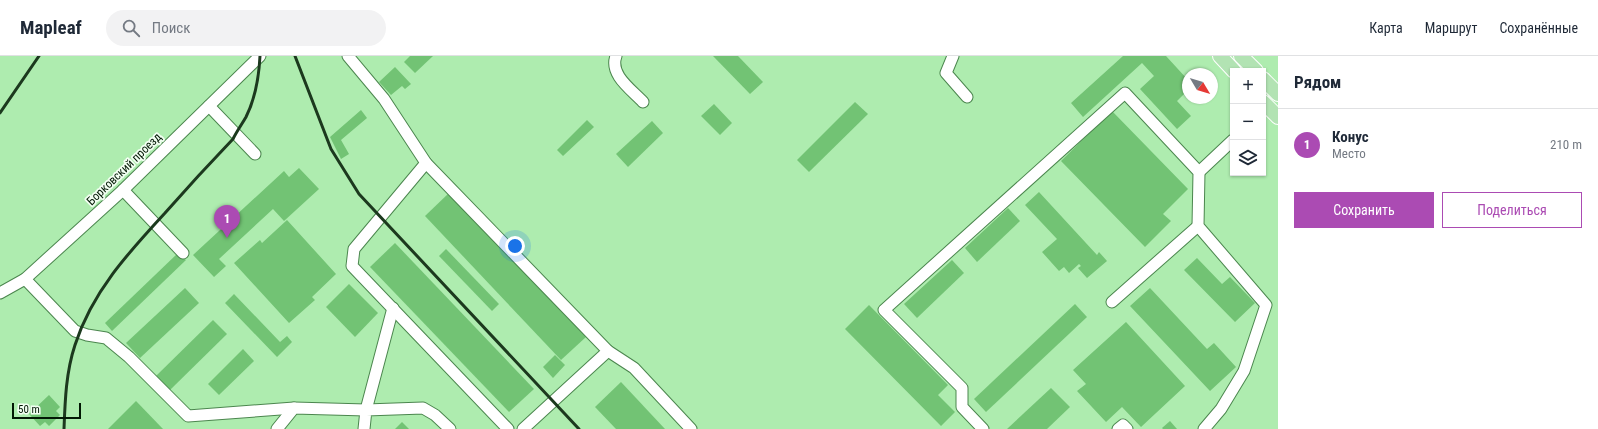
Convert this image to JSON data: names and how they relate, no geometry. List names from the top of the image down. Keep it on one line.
{"streets":{"street":["Борковский проезд"]},"scale_bar":"50 m","north":"bottom right","page":{"header":"Mapleaf","search":"Поиск","nav":["Карта","Маршрут","Сохранённые"],"heading":"Рядом","map_buttons":["+","−"],"list":[{"mark":"1","name":"Конус","note":"Место","value":"210 m"}],"buttons":["Сохранить","Поделиться"],"pins":"1","scale":"50 m"}}
